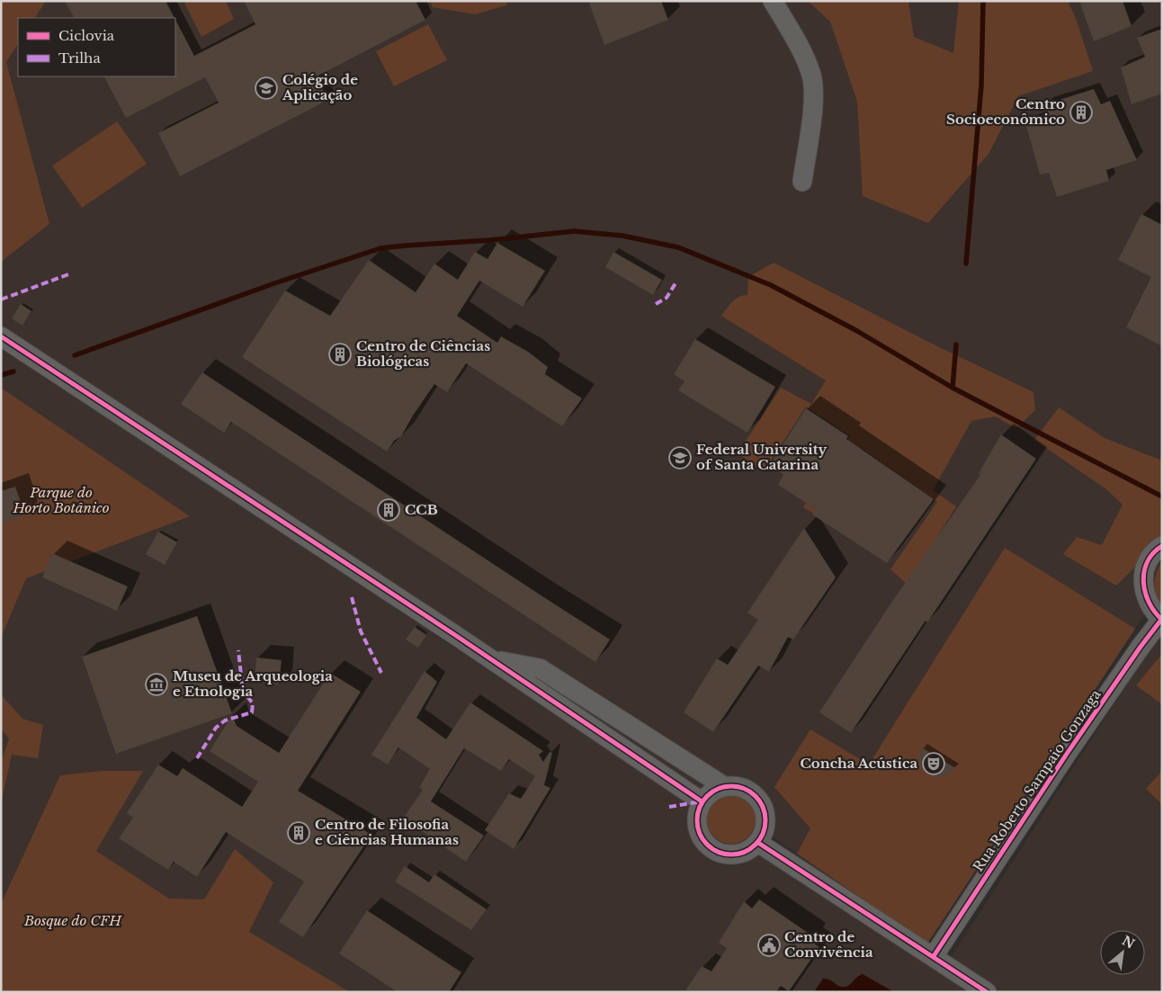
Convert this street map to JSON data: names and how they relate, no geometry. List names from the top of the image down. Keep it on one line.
{"streets":{"street":["Rua Roberto Sampaio Gonzaga"]},"parks":["Parque do Horto Botânico","Bosque do CFH"],"places":{"school or university":["Colégio de Aplicação","Federal University of Santa Catarina"],"building":["Centro Socioeconômico","Centro de Ciências Biológicas","CCB","Centro de Filosofia e Ciências Humanas"],"museum":["Museu de Arqueologia e Etnologia"],"theatre":["Concha Acústica"],"public building":["Centro de Convivência"]},"legend":["Ciclovia","Trilha"],"north":"top right"}
